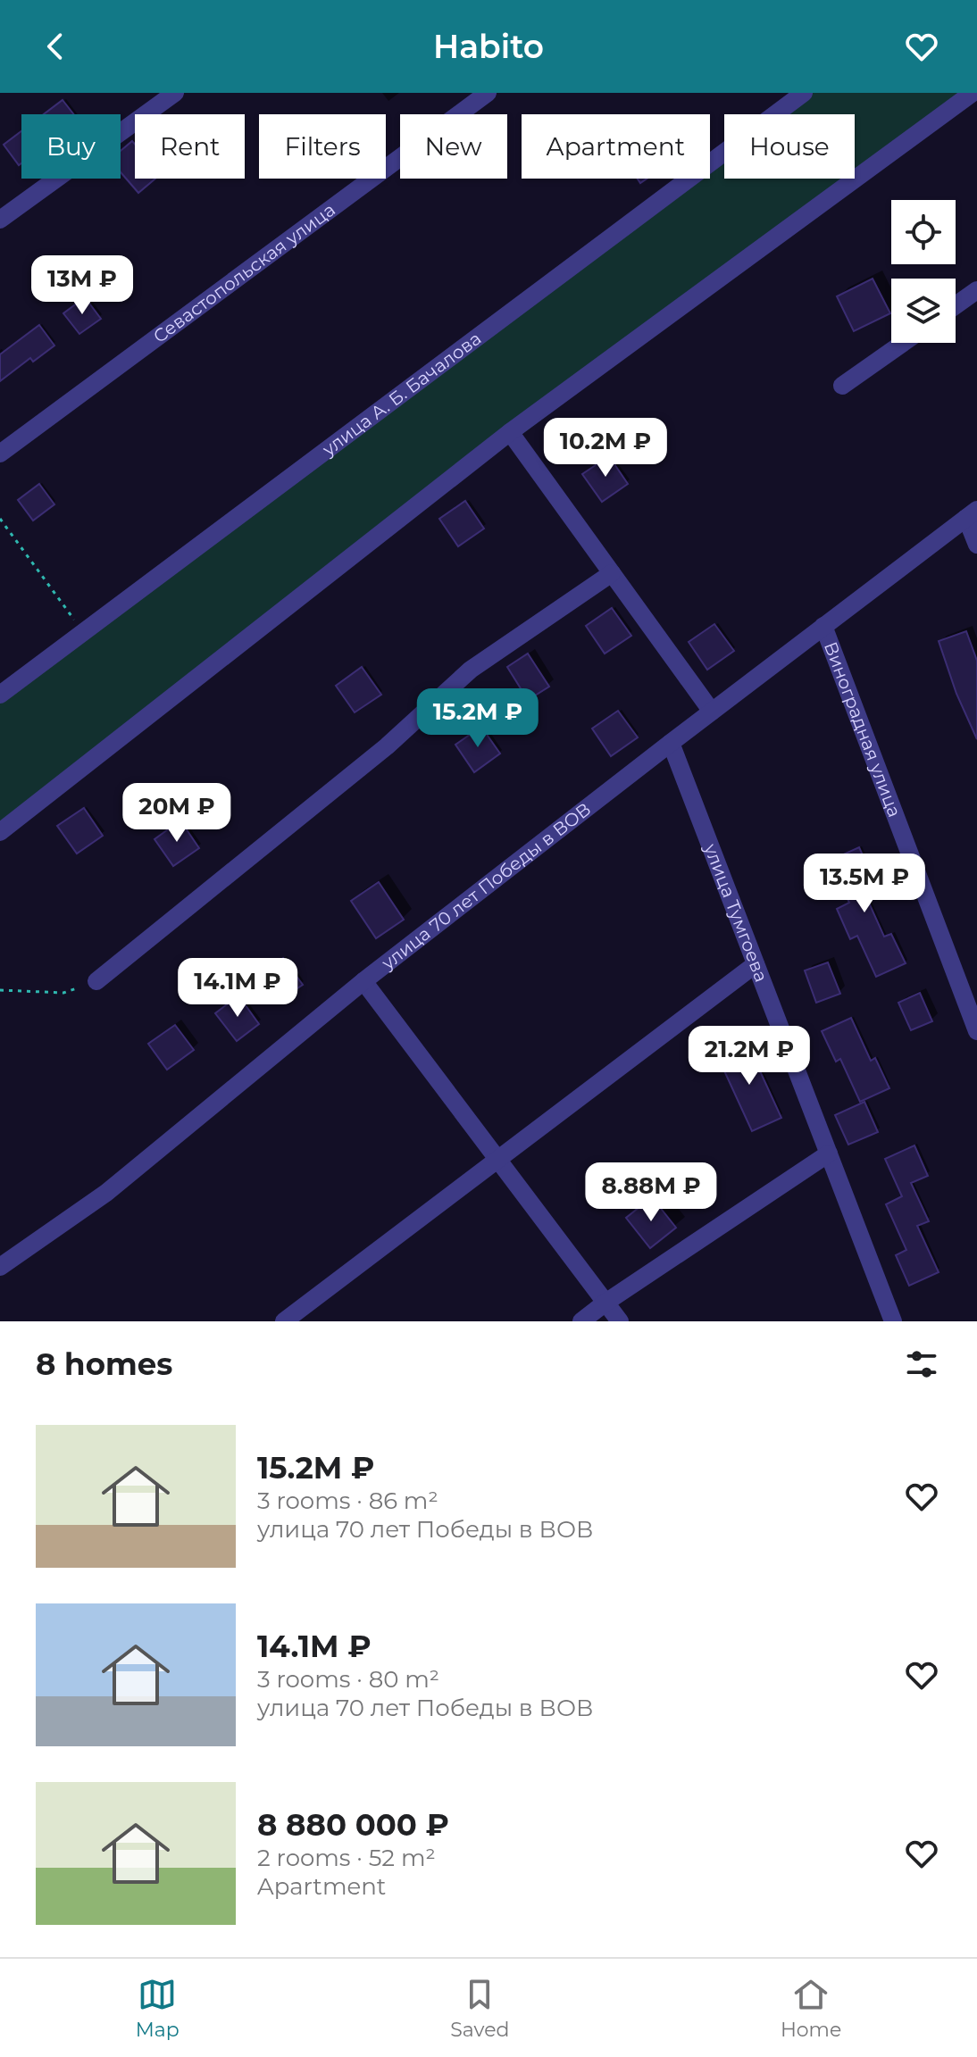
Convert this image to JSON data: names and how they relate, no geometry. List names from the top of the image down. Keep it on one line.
{"streets":{"street":["Севастопольская улица","улица А. Б. Бачалова","Виноградная улица","улица 70 лет Победы в ВОВ","улица Тумгоева"]},"crossings":[["Виноградная улица","улица 70 лет Победы в ВОВ"],["улица 70 лет Победы в ВОВ","улица Тумгоева"]],"page":{"header":"Habito","chip":["Buy","Rent","Filters","New","Apartment","House"],"price":["13M ₽","10.2M ₽","15.2M ₽","20M ₽","13.5M ₽","14.1M ₽","21.2M ₽","8.88M ₽"],"heading":"8 homes","list":[{"name":"15.2M ₽","note":"3 rooms · 86 m² · улица 70 лет Победы в ВОВ"},{"name":"14.1M ₽","note":"3 rooms · 80 m² · улица 70 лет Победы в ВОВ"},{"name":"8 880 000 ₽","note":"2 rooms · 52 m² · Apartment"}],"tabs":["Map","Saved","Home"]}}
